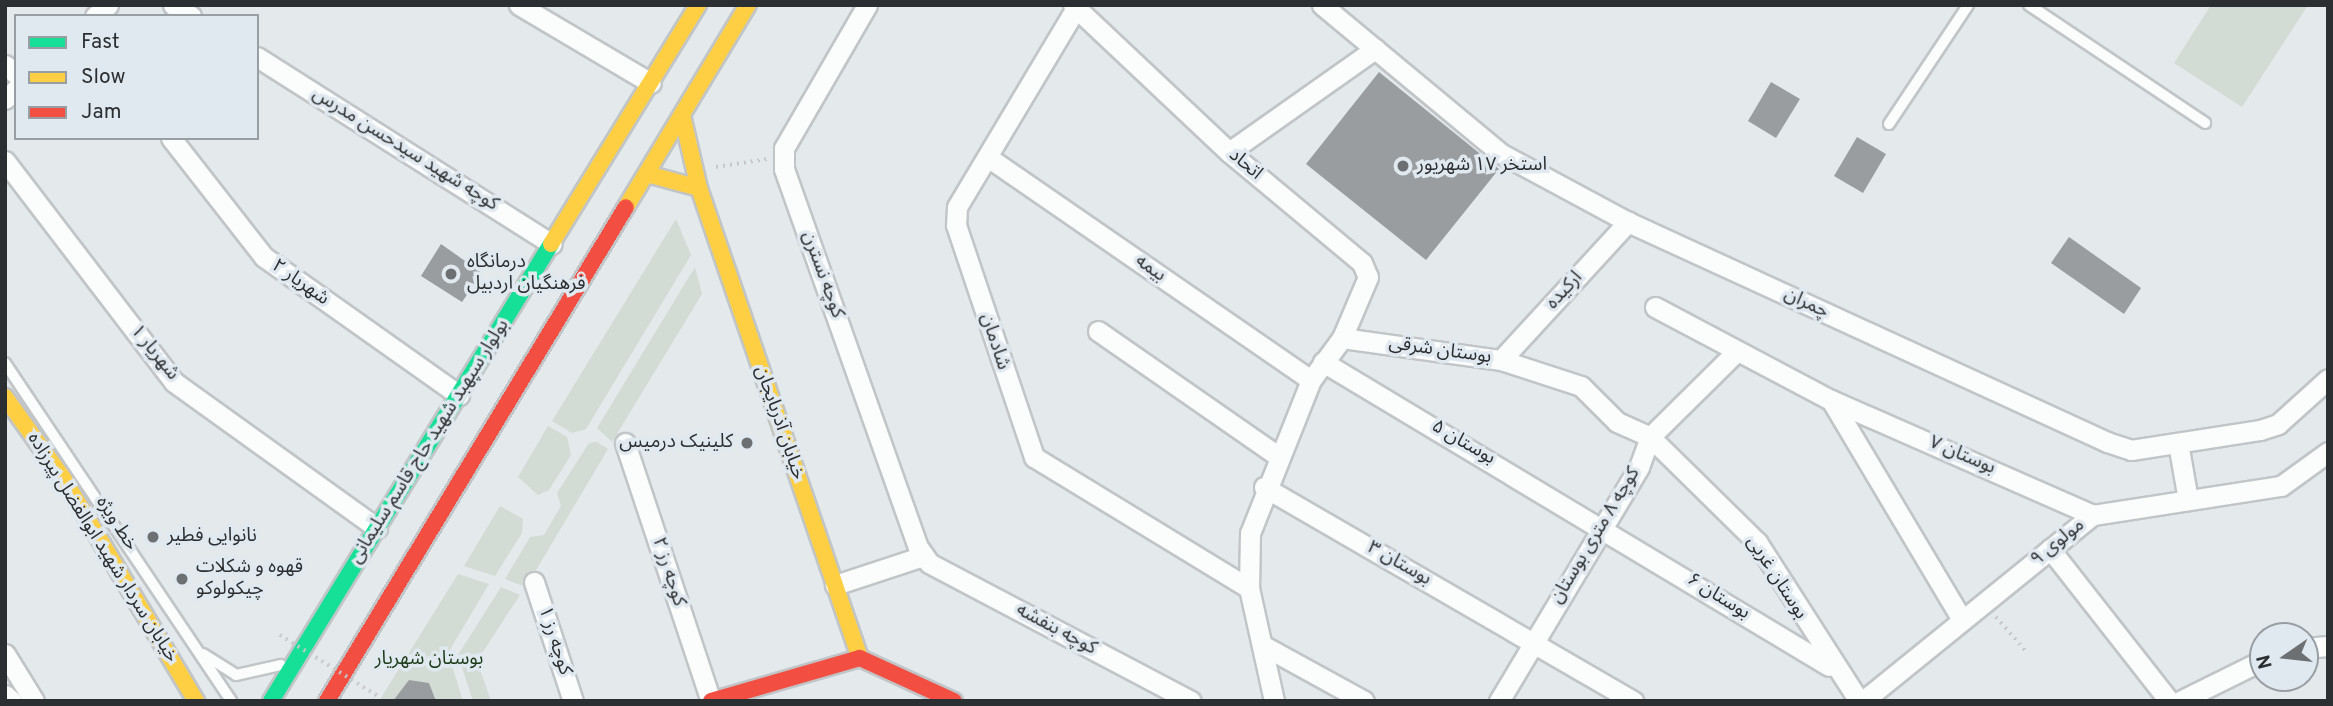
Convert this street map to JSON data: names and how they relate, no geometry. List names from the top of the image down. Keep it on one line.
{"streets":{"main road":["خیابان آذربایجان","بولوار سپهبد شهید حاج قاسم سلیمانی","خیابان سردار شهید ابوالفضل پیرزاده"],"street":["کوچه شهید سیدحسن مدرس","اتحاد","بیمه","کوچه نسترن","شهریار ۲","ارکیده","چمران","شادمان","بوستان شرقی","شهریار ۱","بوستان ۵","بوستان ۷","کوچه ۸ متری بوستان","مولوی ۹","بوستان ۳","کوچه رز ۲","بوستان غربی","بوستان ۶","کوچه بنفشه","کوچه رز ۱"],"lane":["خط ویژه"]},"crossings":[["کوچه شهید سیدحسن مدرس","بولوار سپهبد شهید حاج قاسم سلیمانی"],["اتحاد","شادمان"],["اتحاد","بوستان شرقی"],["بیمه","شادمان"],["کوچه نسترن","کوچه بنفشه"],["شهریار ۲","بولوار سپهبد شهید حاج قاسم سلیمانی"],["ارکیده","چمران"],["ارکیده","بوستان شرقی"],["بوستان شرقی","کوچه ۸ متری بوستان"],["بوستان شرقی","بوستان غربی"],["شهریار ۱","بولوار سپهبد شهید حاج قاسم سلیمانی"],["بولوار سپهبد شهید حاج قاسم سلیمانی","خط ویژه"],["بوستان ۵","کوچه ۸ متری بوستان"],["بوستان ۵","بوستان ۶"],["بوستان ۷","کوچه ۸ متری بوستان"],["بوستان ۷","مولوی ۹"],["کوچه ۸ متری بوستان","بوستان ۳"],["کوچه ۸ متری بوستان","بوستان غربی"],["کوچه ۸ متری بوستان","بوستان ۶"],["مولوی ۹","بوستان غربی"],["بوستان غربی","بوستان ۶"]],"parks":["بوستان شهریار"],"places":["استخر ١٧ شهریور","درمانگاه فرهنگیان اردبیل","کلینیک درمیس","نانوایی فطیر","قهوه و شکلات چیکولوکو"],"legend":["Fast","Slow","Jam"],"north":"left"}
